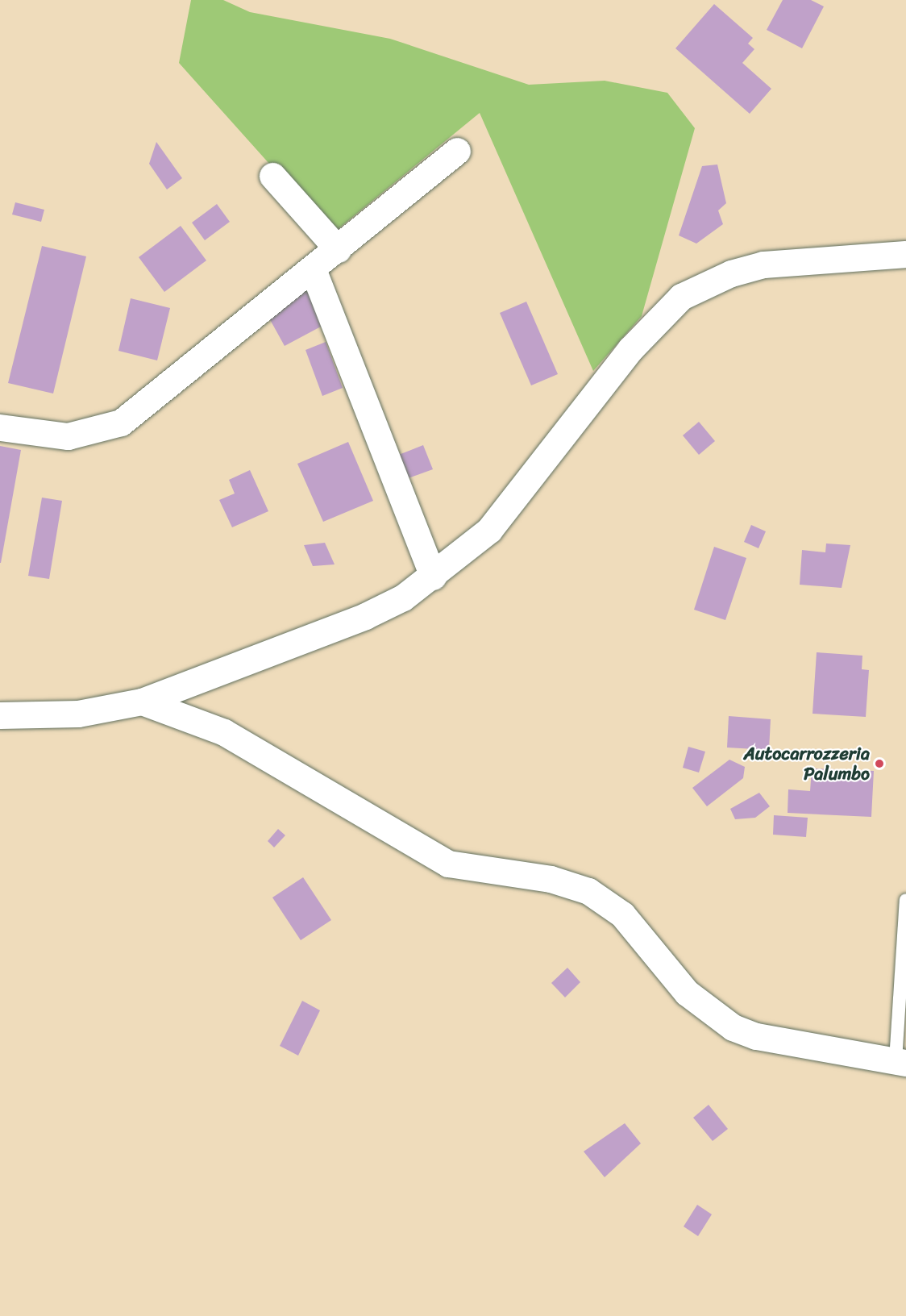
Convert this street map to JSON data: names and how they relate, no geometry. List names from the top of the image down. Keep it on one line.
{"places":["Autocarrozzeria Palumbo"]}
